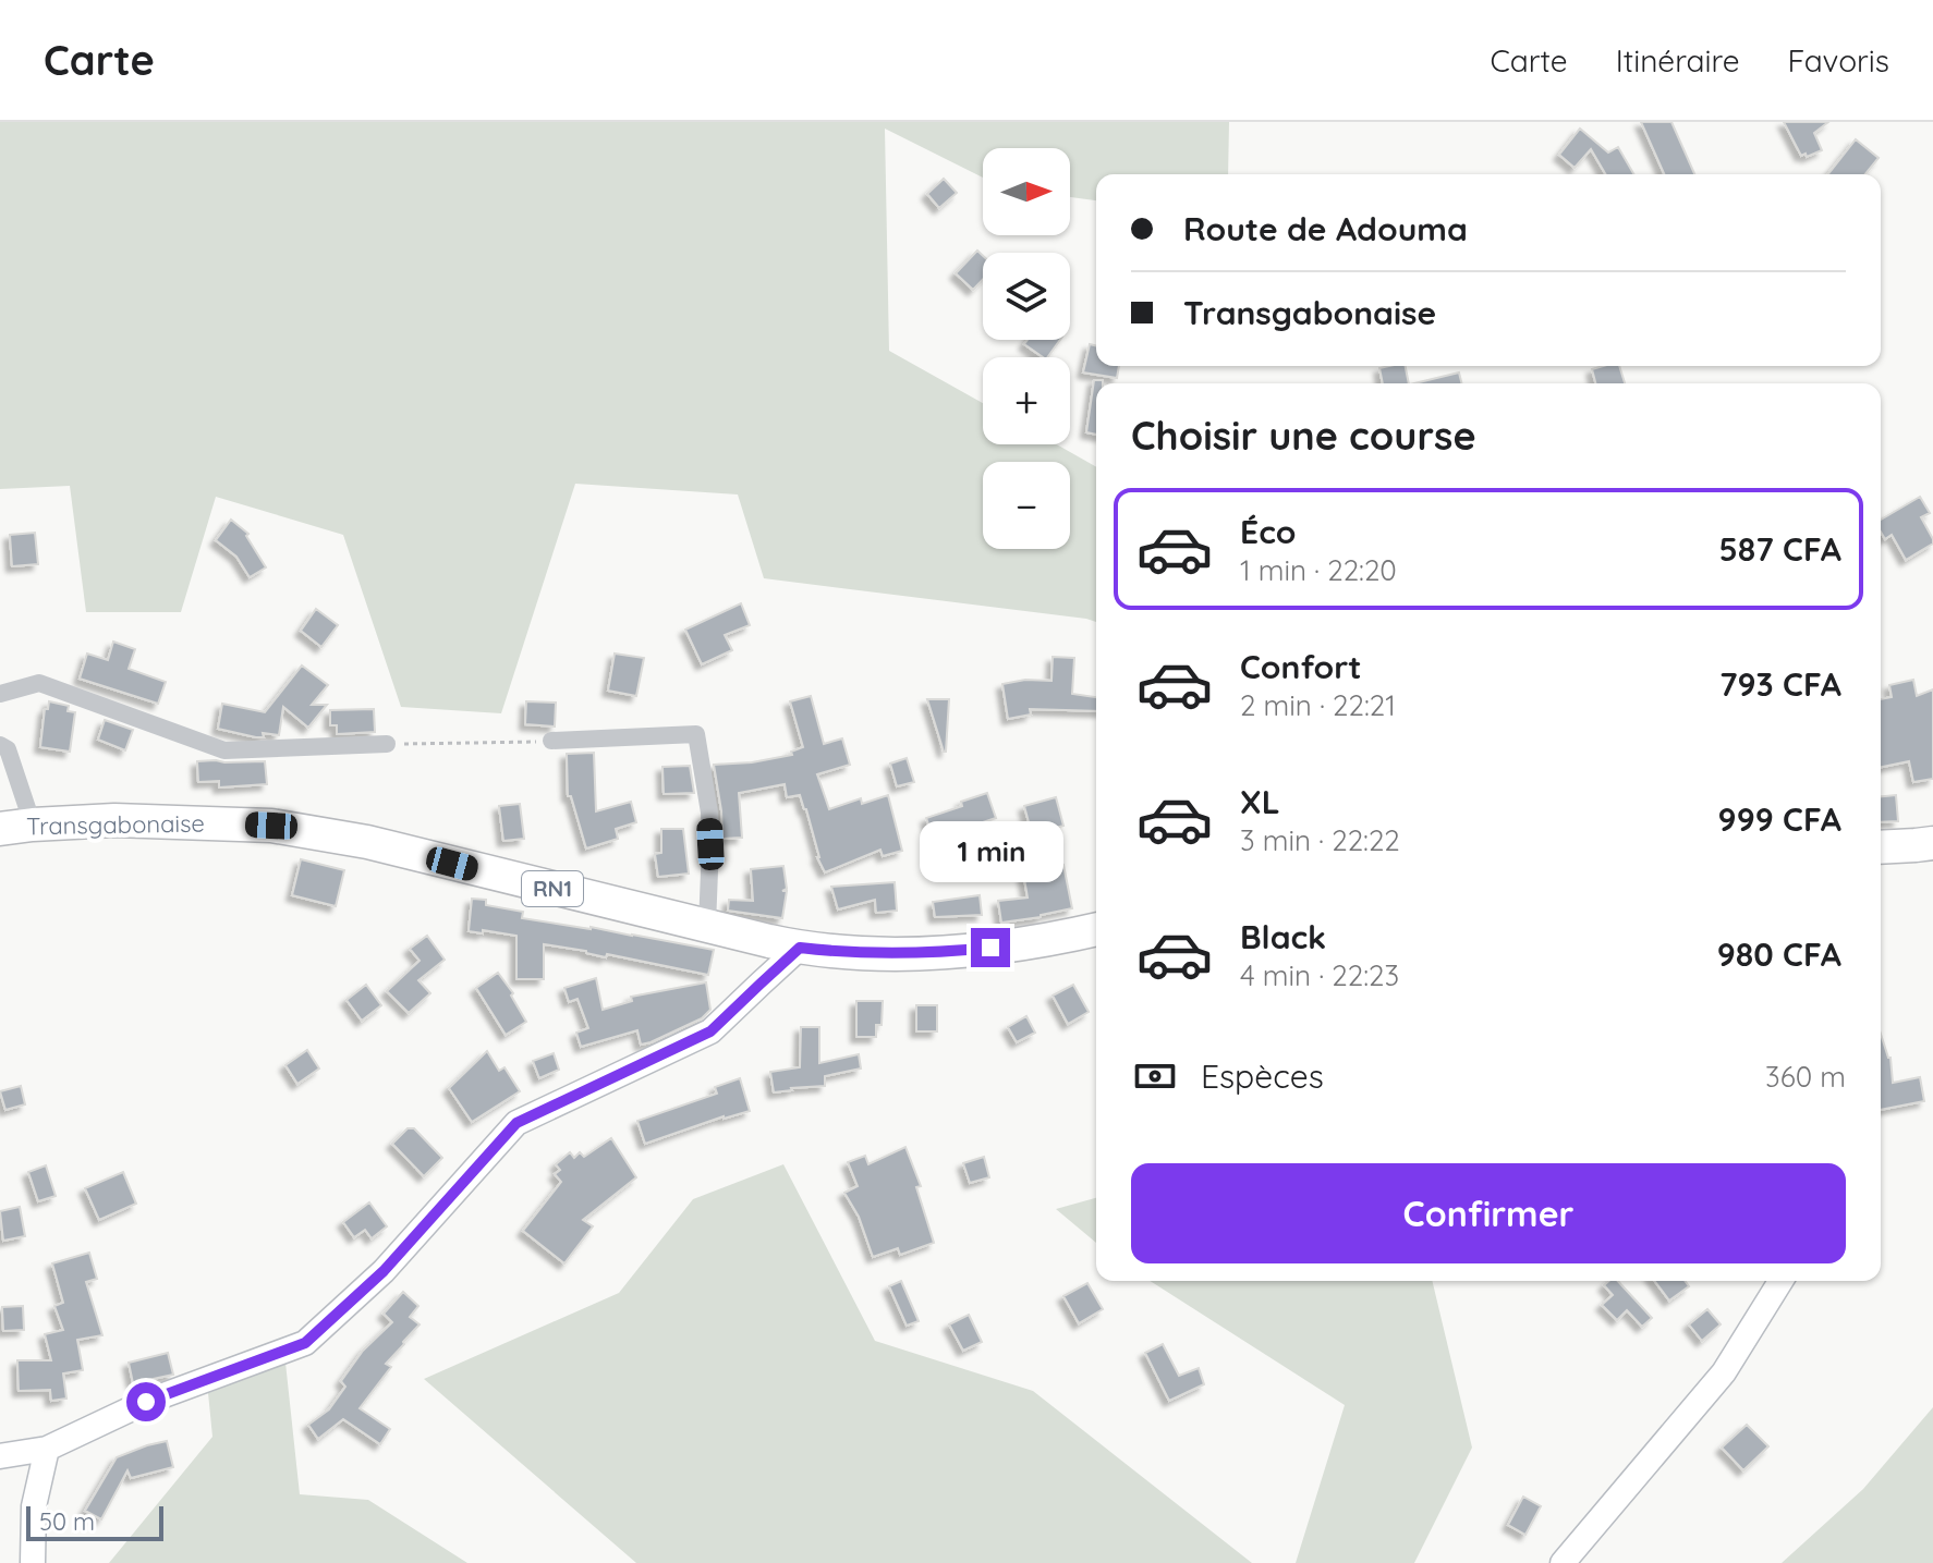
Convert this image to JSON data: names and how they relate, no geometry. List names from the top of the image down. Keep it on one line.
{"streets":{"highway":["Transgabonaise","RN1"]},"scale_bar":"50 m","north":"right","page":{"header":"Carte","nav":["Carte","Itinéraire","Favoris"],"map_buttons":["+","−"],"banner":["Route de Adouma","Transgabonaise"],"heading":"Choisir une course","list":[{"name":"Éco","note":"1 min · 22:20","value":"587 CFA"},{"name":"Confort","note":"2 min · 22:21","value":"793 CFA"},{"name":"XL","note":"3 min · 22:22","value":"999 CFA"},{"name":"Black","note":"4 min · 22:23","value":"980 CFA"}],"bubble":"1 min","pay":["Espèces","360 m"],"buttons":"Confirmer","scale":"50 m"}}
